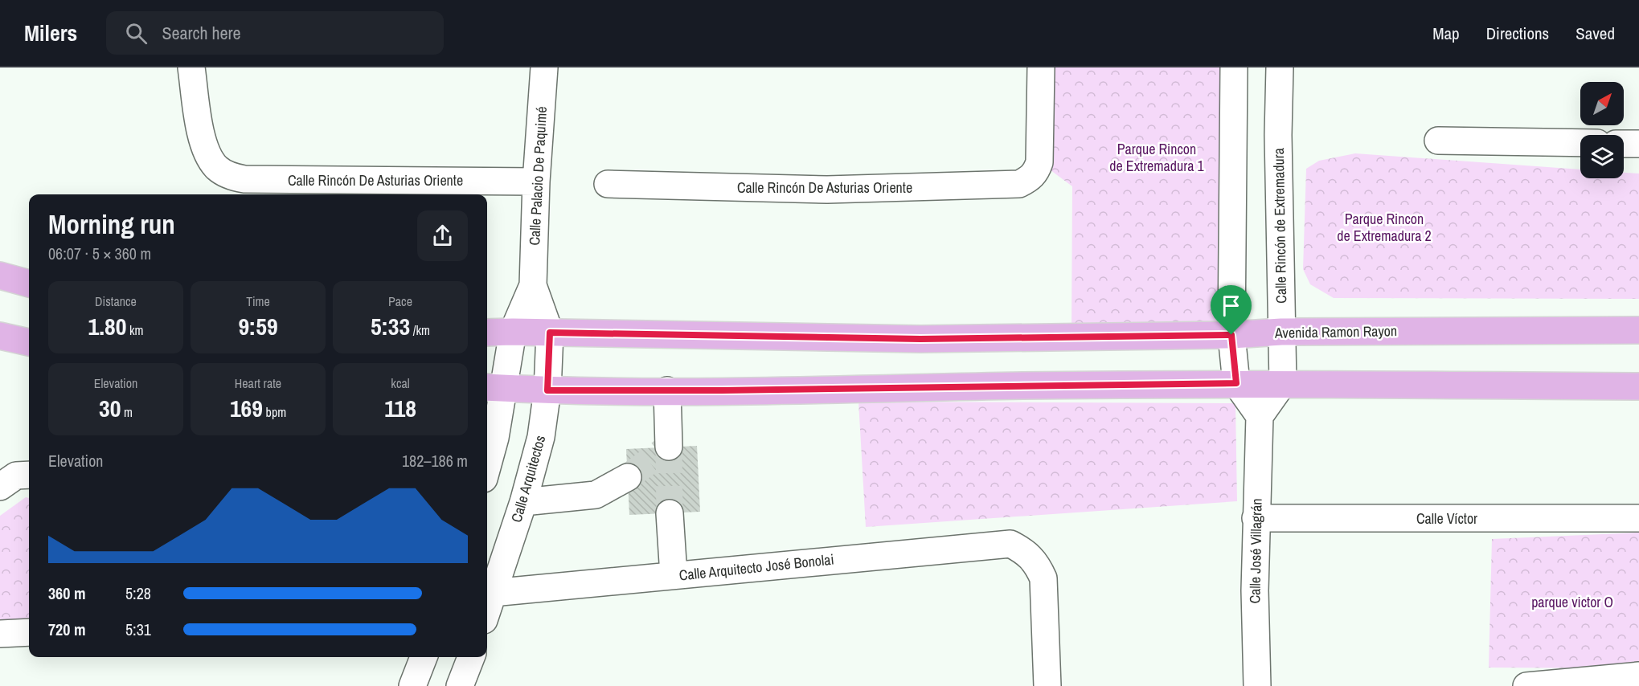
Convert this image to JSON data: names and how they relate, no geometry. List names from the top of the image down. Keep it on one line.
{"streets":{"main road":["Avenida Ramon Rayon"],"street":["Calle Palacio De Paquimé","Calle Rincón De Asturias Oriente","Calle Rincón de Extremadura","Calle Arquitectos","Calle Víctor","Calle José Villagrán","Calle Arquitecto José Bonolai"]},"crossings":[["Calle Palacio De Paquimé","Calle Rincón De Asturias Oriente"],["Calle Palacio De Paquimé","Avenida Ramon Rayon"],["Calle Palacio De Paquimé","Calle Arquitectos"],["Calle Rincón de Extremadura","Avenida Ramon Rayon"],["Avenida Ramon Rayon","Calle Arquitectos"],["Calle Arquitectos","Calle Arquitecto José Bonolai"],["Calle Víctor","Calle José Villagrán"]],"parks":["Parque Rincon de Extremadura 1","Parque Rincon de Extremadura 2","parque victor O"],"north":"top right","page":{"header":"Milers","search":"Search here","nav":["Map","Directions","Saved"],"heading":["Morning run","06:07 · 5 × 360 m"],"stats":[["Distance","1.80 km"],["Time","9:59"],["Pace","5:33 /km"],["Elevation","30 m"],["Heart rate","169 bpm"],["kcal","118"]],"chart":["Elevation","182–186 m"],"list":[{"name":"360 m","note":"5:28"},{"name":"720 m","note":"5:31"}]}}
